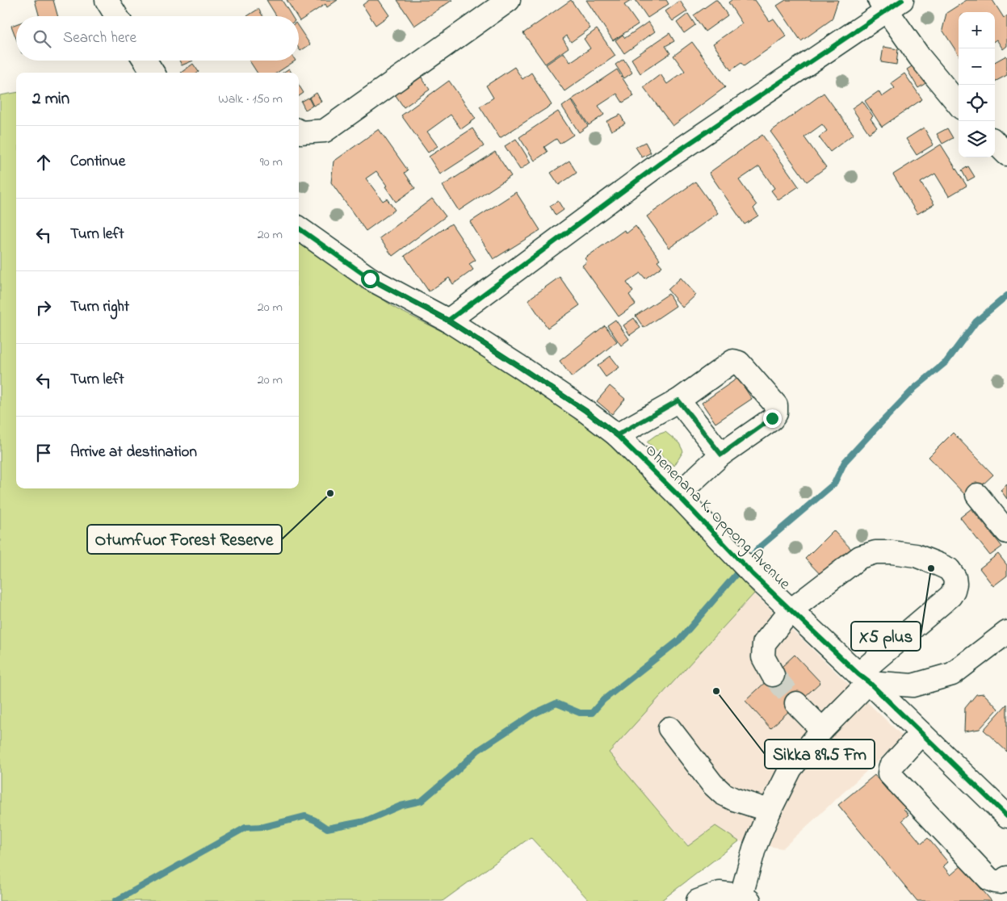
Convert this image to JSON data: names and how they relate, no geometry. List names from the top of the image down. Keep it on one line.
{"streets":{"street":["Ohenenana K. Oppong Avenue"]},"places":["Otumfuor Forest Reserve","X5 plus","Sikka 89.5 Fm"],"page":{"map_buttons":["+","−"],"search":"Search here","heading":["2 min","Walk · 150 m"],"list":[["Continue","90 m"],["Turn left","20 m"],["Turn right","20 m"],["Turn left","20 m"],"Arrive at destination"]}}
